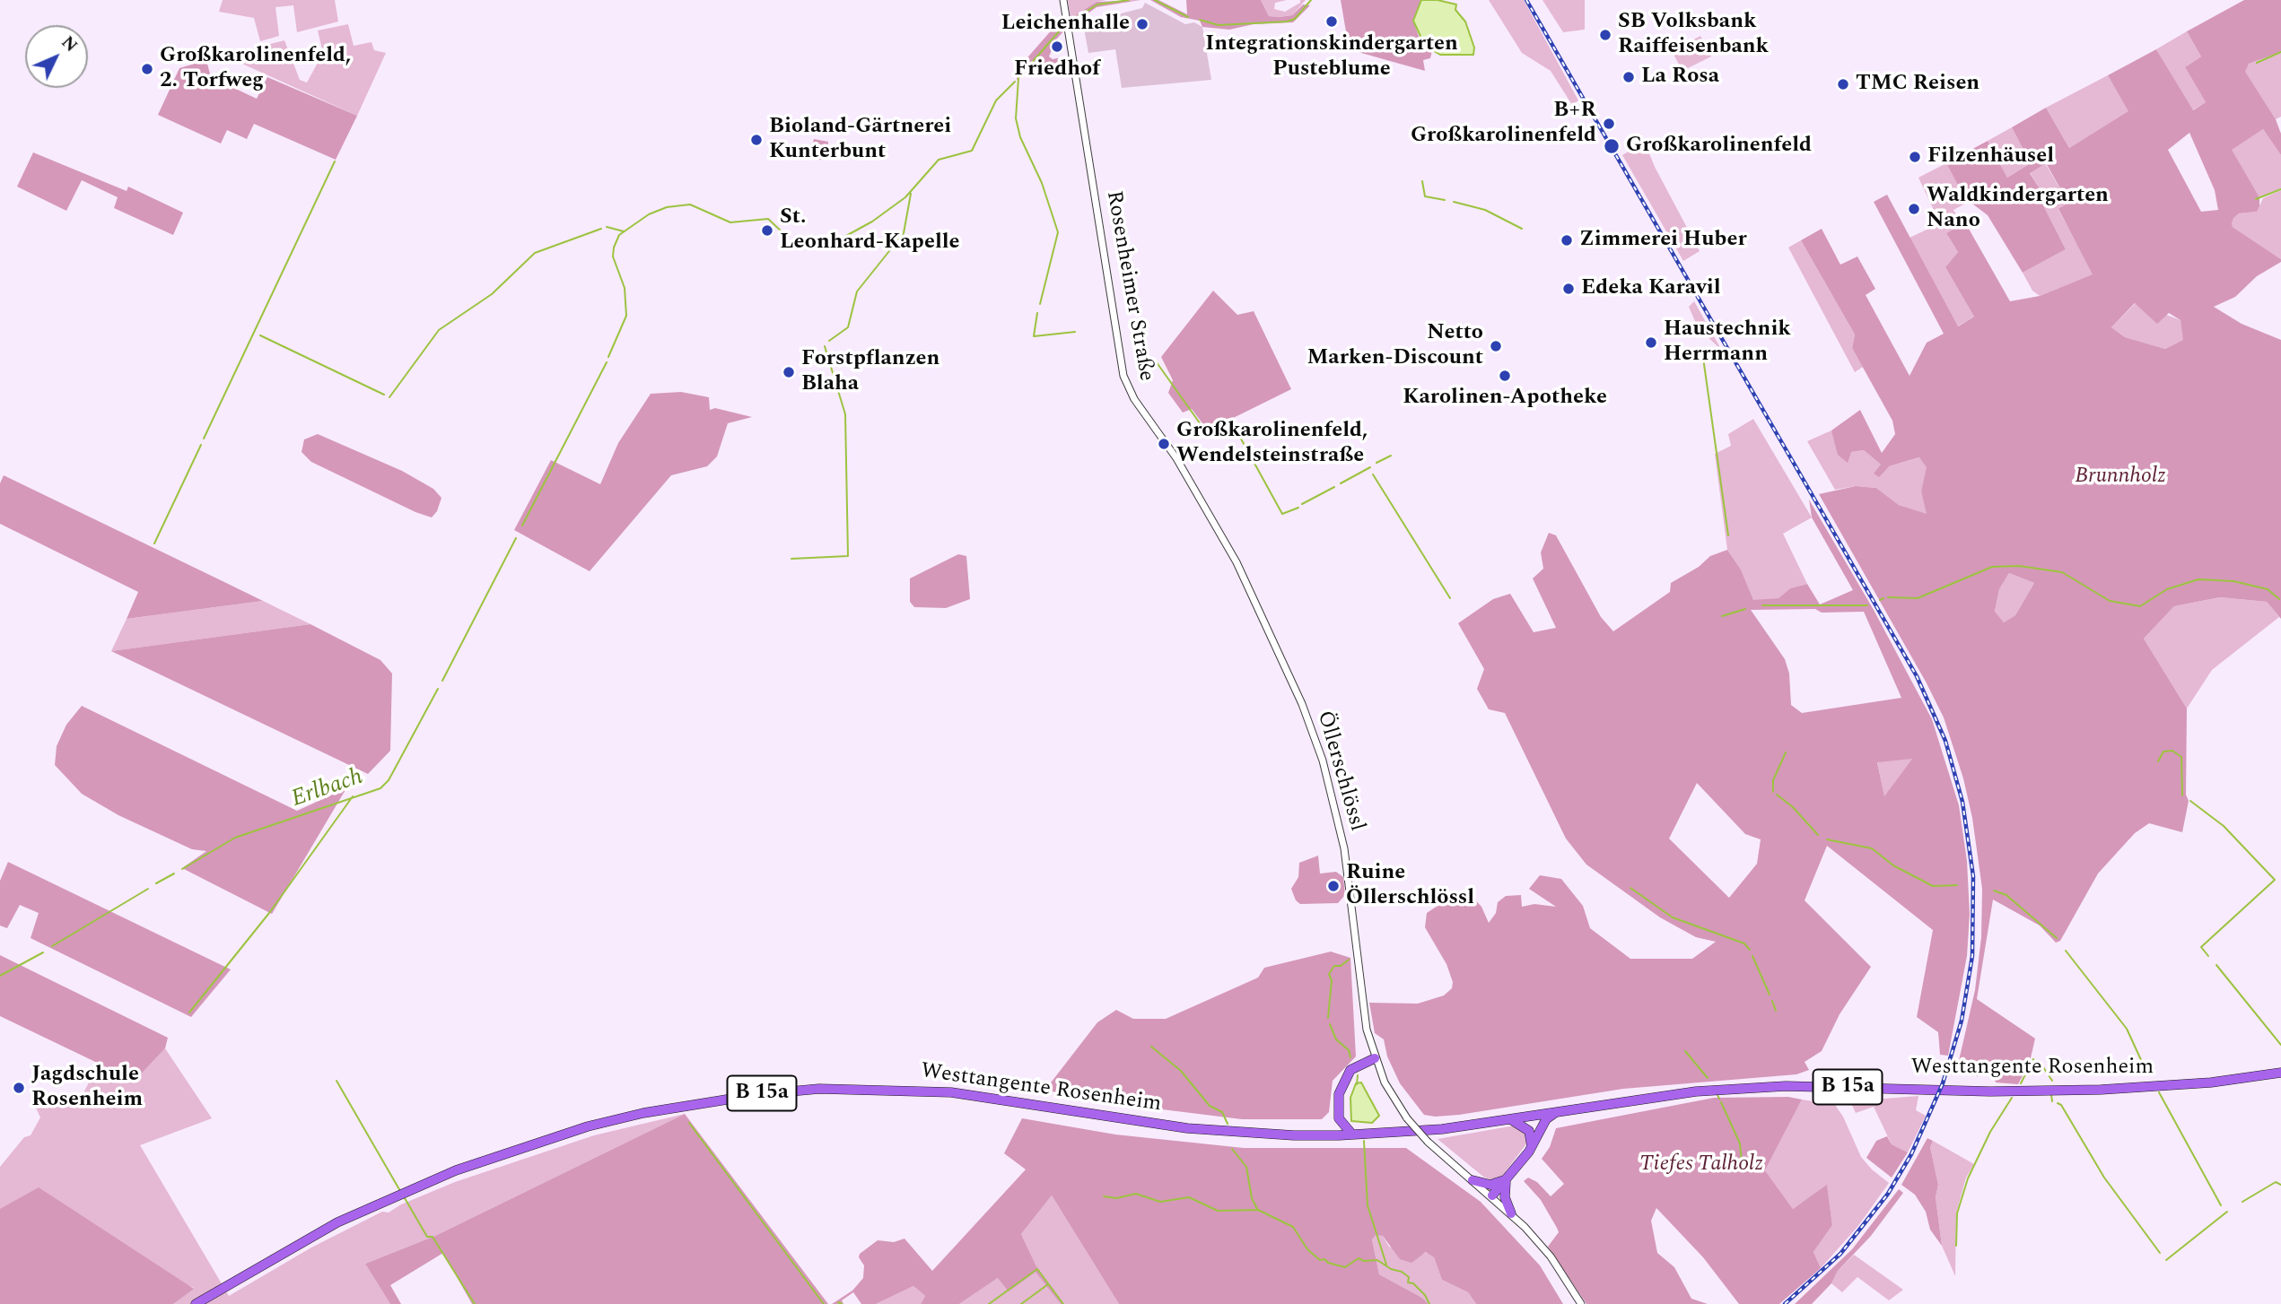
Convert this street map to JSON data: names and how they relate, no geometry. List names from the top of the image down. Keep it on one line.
{"streets":{"highway":["Westtangente Rosenheim","B 15a"],"street":["Rosenheimer Straße","Öllerschlössl"]},"crossings":[["Rosenheimer Straße","Öllerschlössl"],["Westtangente Rosenheim","B 15a"]],"water":["Erlbach"],"parks":["Brunnholz","Tiefes Talholz"],"places":["Integrationskindergarten Pusteblume","Leichenhalle","SB Volksbank Raiffeisenbank","Friedhof","Großkarolinenfeld, 2. Torfweg","La Rosa","TMC Reisen","B+R Großkarolinenfeld","Bioland-Gärtnerei Kunterbunt","Großkarolinenfeld","Filzenhäusel","Waldkindergarten Nano","St. Leonhard-Kapelle","Zimmerei Huber","Edeka Karavil","Haustechnik Herrmann","Netto Marken-Discount","Forstpflanzen Blaha","Karolinen-Apotheke","Großkarolinenfeld, Wendelsteinstraße","Ruine Öllerschlössl","Jagdschule Rosenheim"],"north":"top right"}
